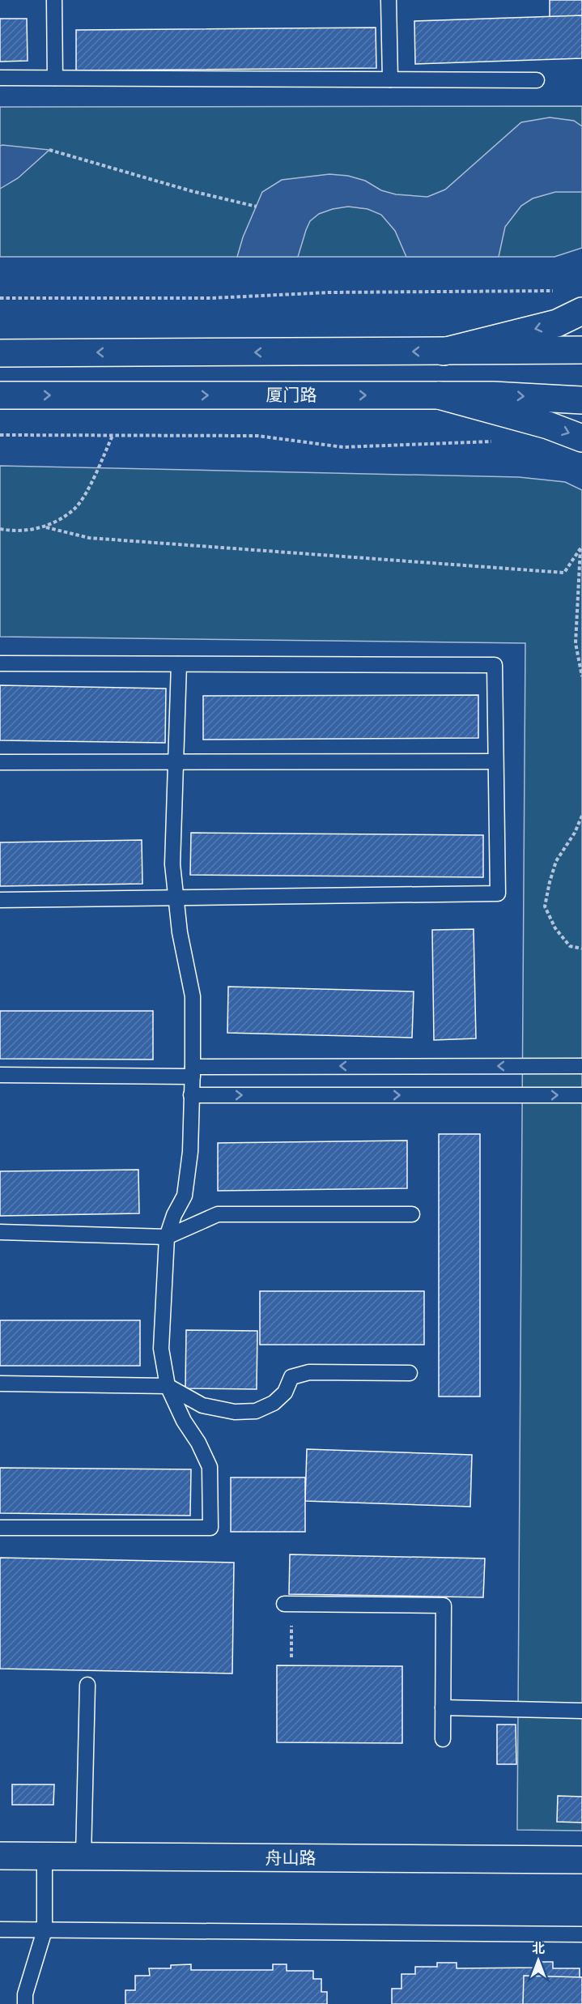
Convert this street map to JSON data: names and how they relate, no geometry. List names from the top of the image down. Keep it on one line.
{"streets":{"street":["厦门路","舟山路"]},"north":"top"}
